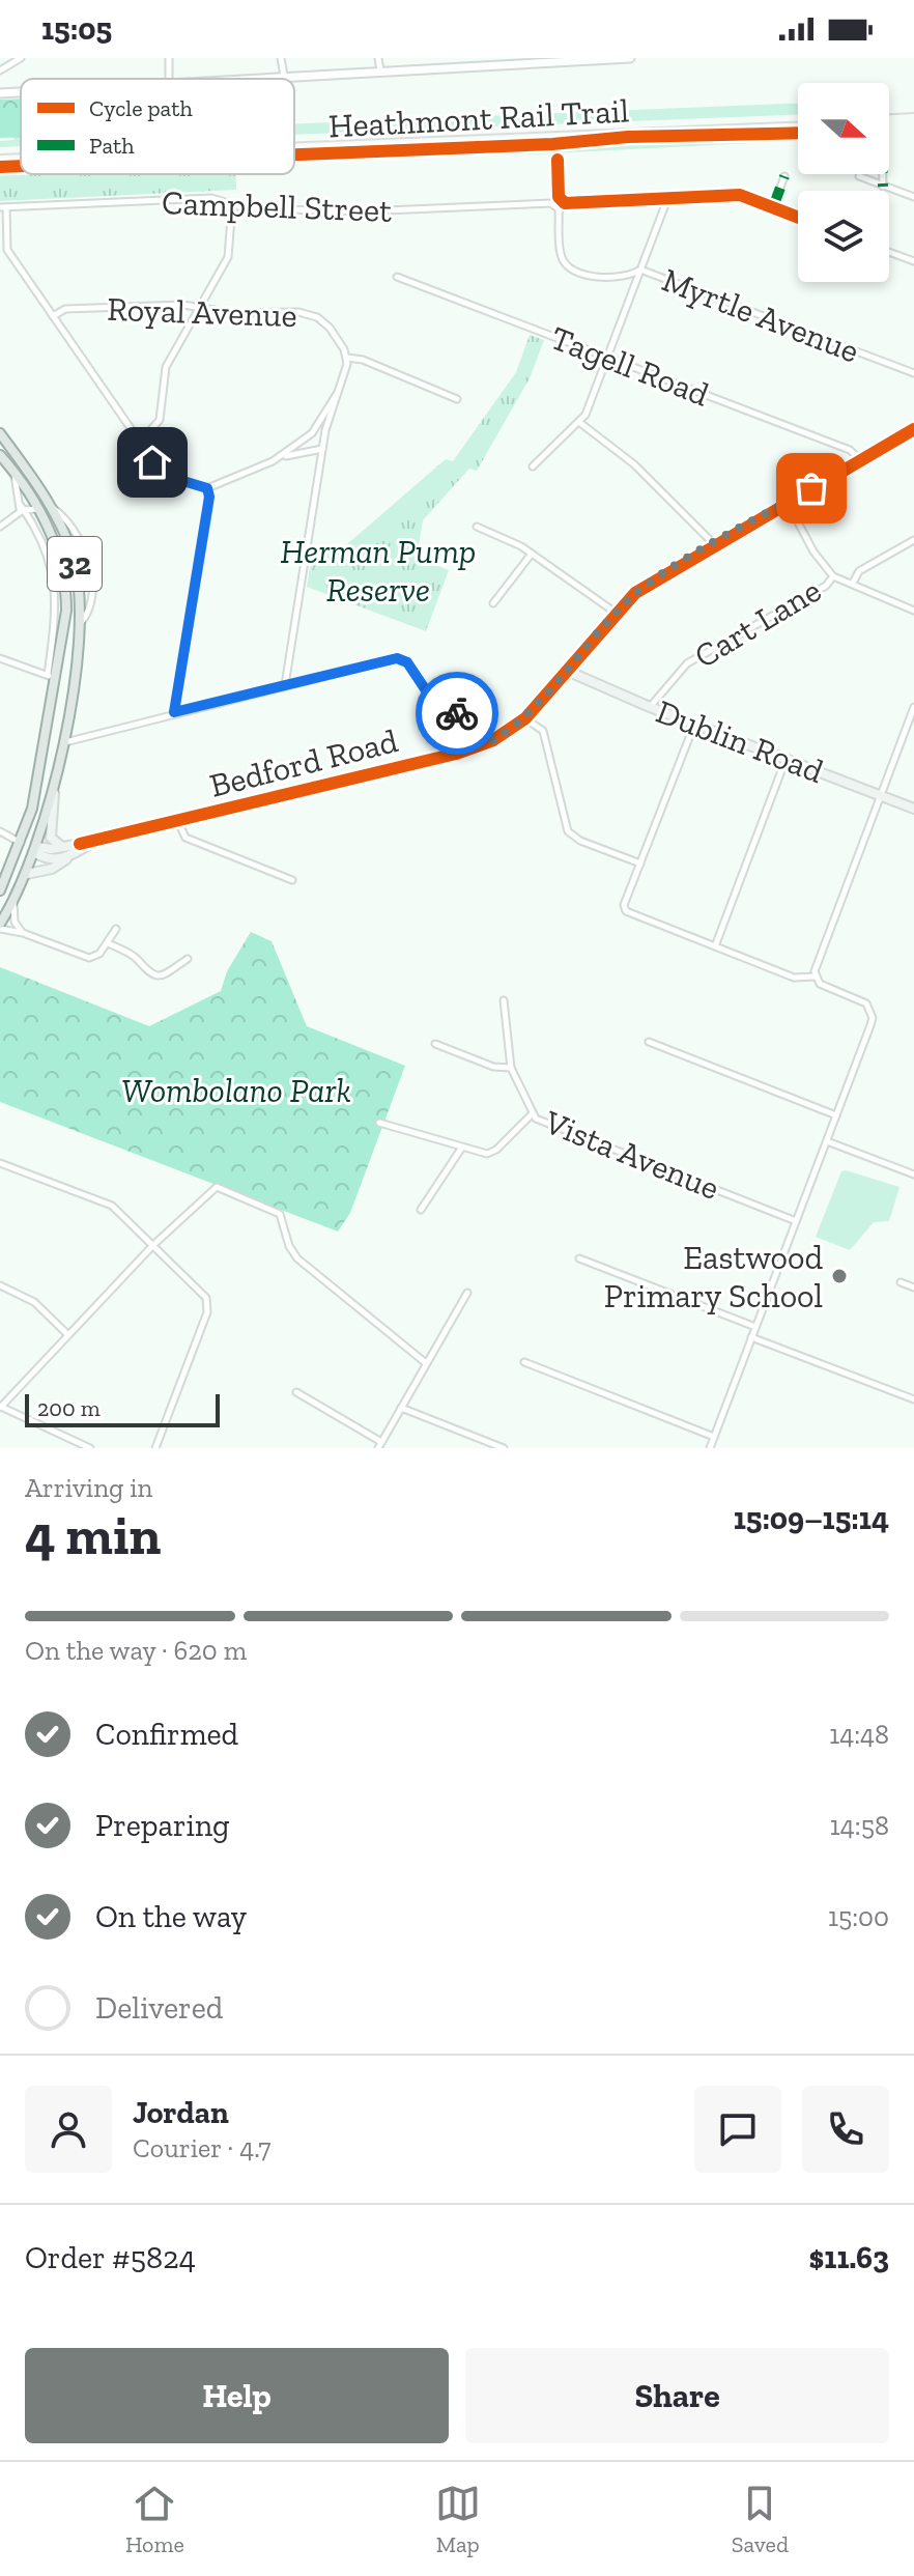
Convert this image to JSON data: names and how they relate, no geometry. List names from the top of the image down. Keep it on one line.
{"streets":{"main road":["32","Dublin Road","Bedford Road"],"street":["Campbell Street","Royal Avenue","Myrtle Avenue","Tagell Road","Cart Lane","Vista Avenue"],"cycle path":["Heathmont Rail Trail"]},"crossings":[["Tagell Road","Bedford Road"],["32","Bedford Road"],["Cart Lane","Dublin Road"],["Dublin Road","Bedford Road"]],"parks":["Herman Pump Reserve","Wombolano Park"],"places":["Eastwood Primary School"],"legend":["Cycle path","Path"],"scale_bar":"200 m","north":"right","page":{"status":"15:05","scale":"200 m","heading":["4 min","Arriving in","15:09–15:14"],"panel":["Jordan","Courier · 4.7","Order #5824","$11.63"],"bar":"On the way · 620 m","list":[["Confirmed","14:48"],["Preparing","14:58"],["On the way","15:00"],"Delivered"],"buttons":["Help","Share"],"tabs":["Home","Map","Saved"]}}
